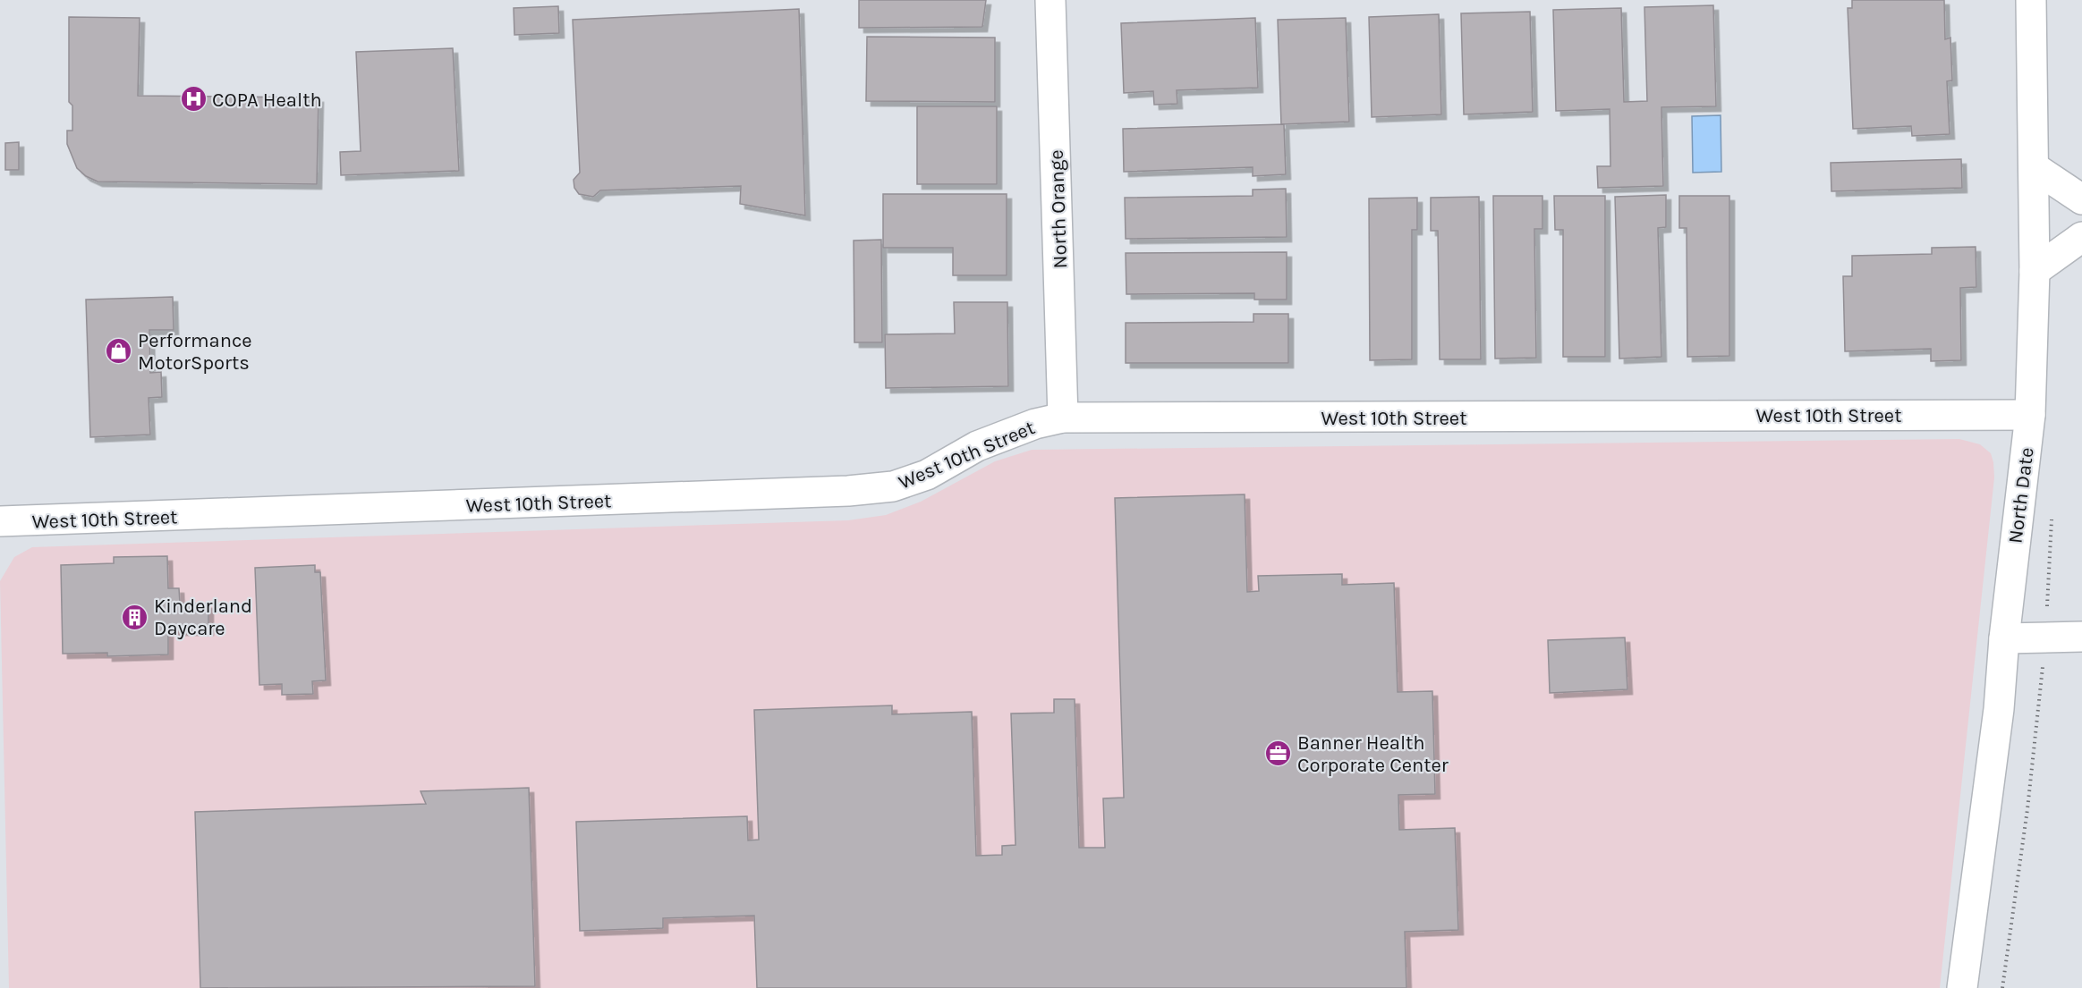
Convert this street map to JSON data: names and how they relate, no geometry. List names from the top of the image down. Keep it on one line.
{"streets":{"street":["North Orange","West 10th Street","North Date"]},"crossings":[["North Orange","West 10th Street"],["West 10th Street","North Date"]],"places":{"hospital":["COPA Health"],"shop":["Performance MotorSports"],"building":["Kinderland Daycare"],"office":["Banner Health Corporate Center"]}}
